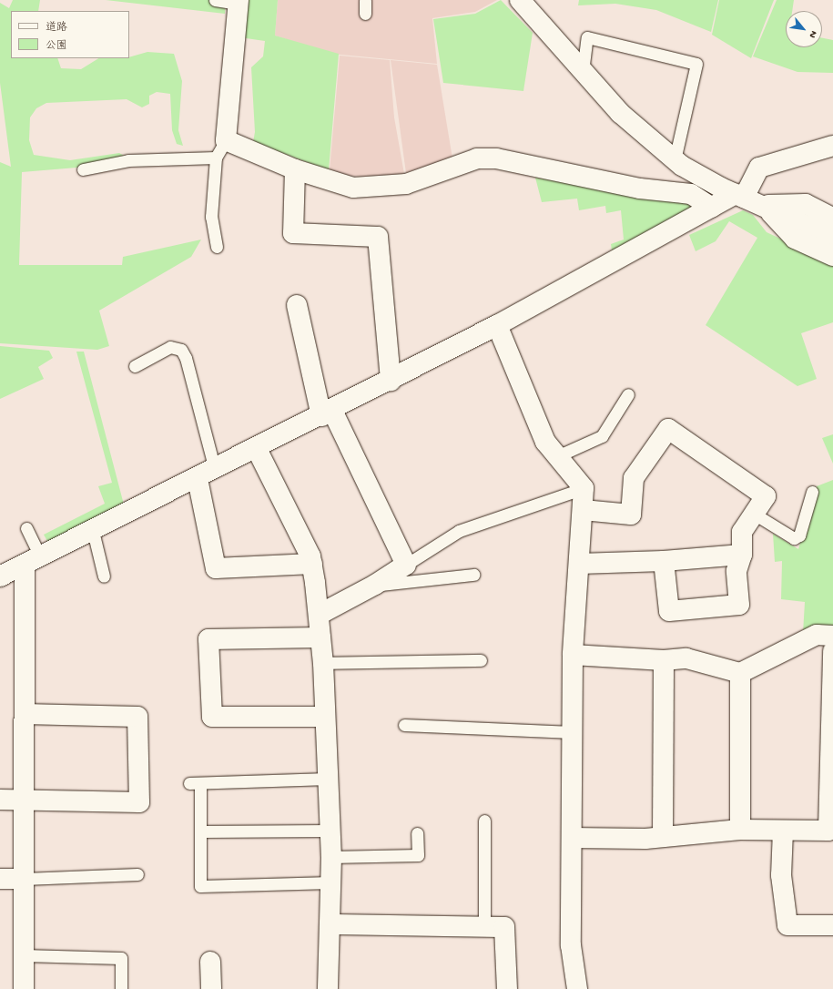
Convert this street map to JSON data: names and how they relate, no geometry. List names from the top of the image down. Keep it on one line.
{"legend":["道路","公園"],"north":"bottom right"}
